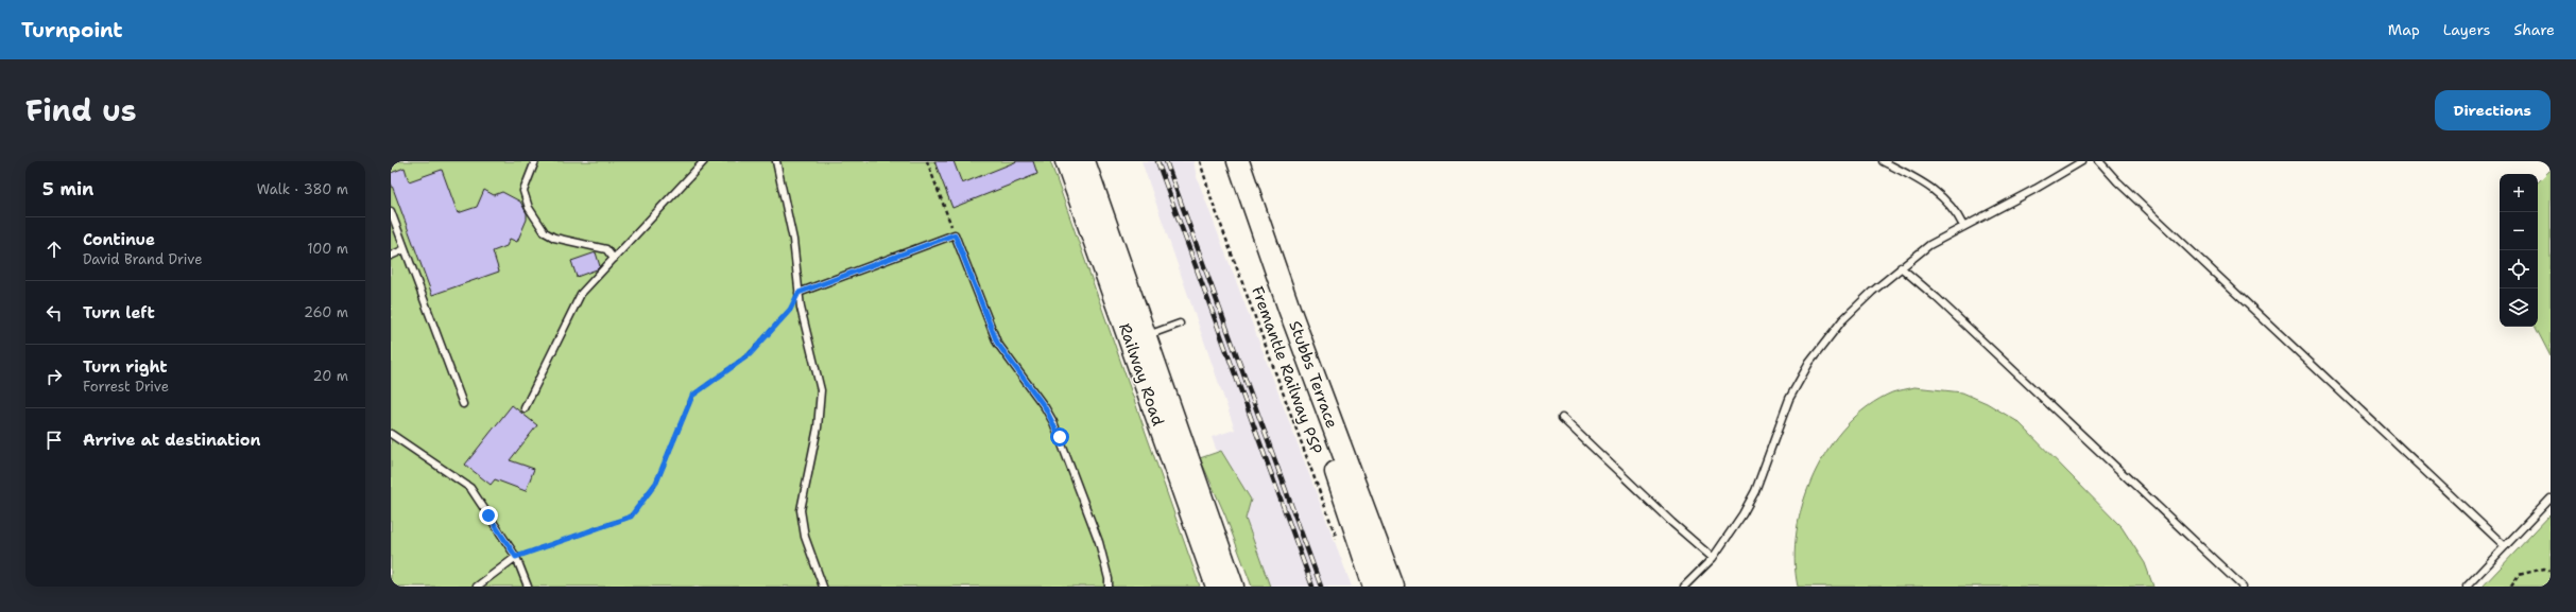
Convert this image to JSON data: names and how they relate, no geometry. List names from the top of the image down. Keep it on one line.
{"streets":{"main road":["Railway Road","Stubbs Terrace"],"path":["Fremantle Railway PSP"]},"page":{"header":"Turnpoint","nav":["Map","Layers","Share"],"title":"Find us","buttons":"Directions","heading":["5 min","Walk · 380 m"],"map_buttons":["+","−"],"list":[["Continue","David Brand Drive","100 m"],["Turn left","260 m"],["Turn right","Forrest Drive","20 m"],"Arrive at destination"]}}
